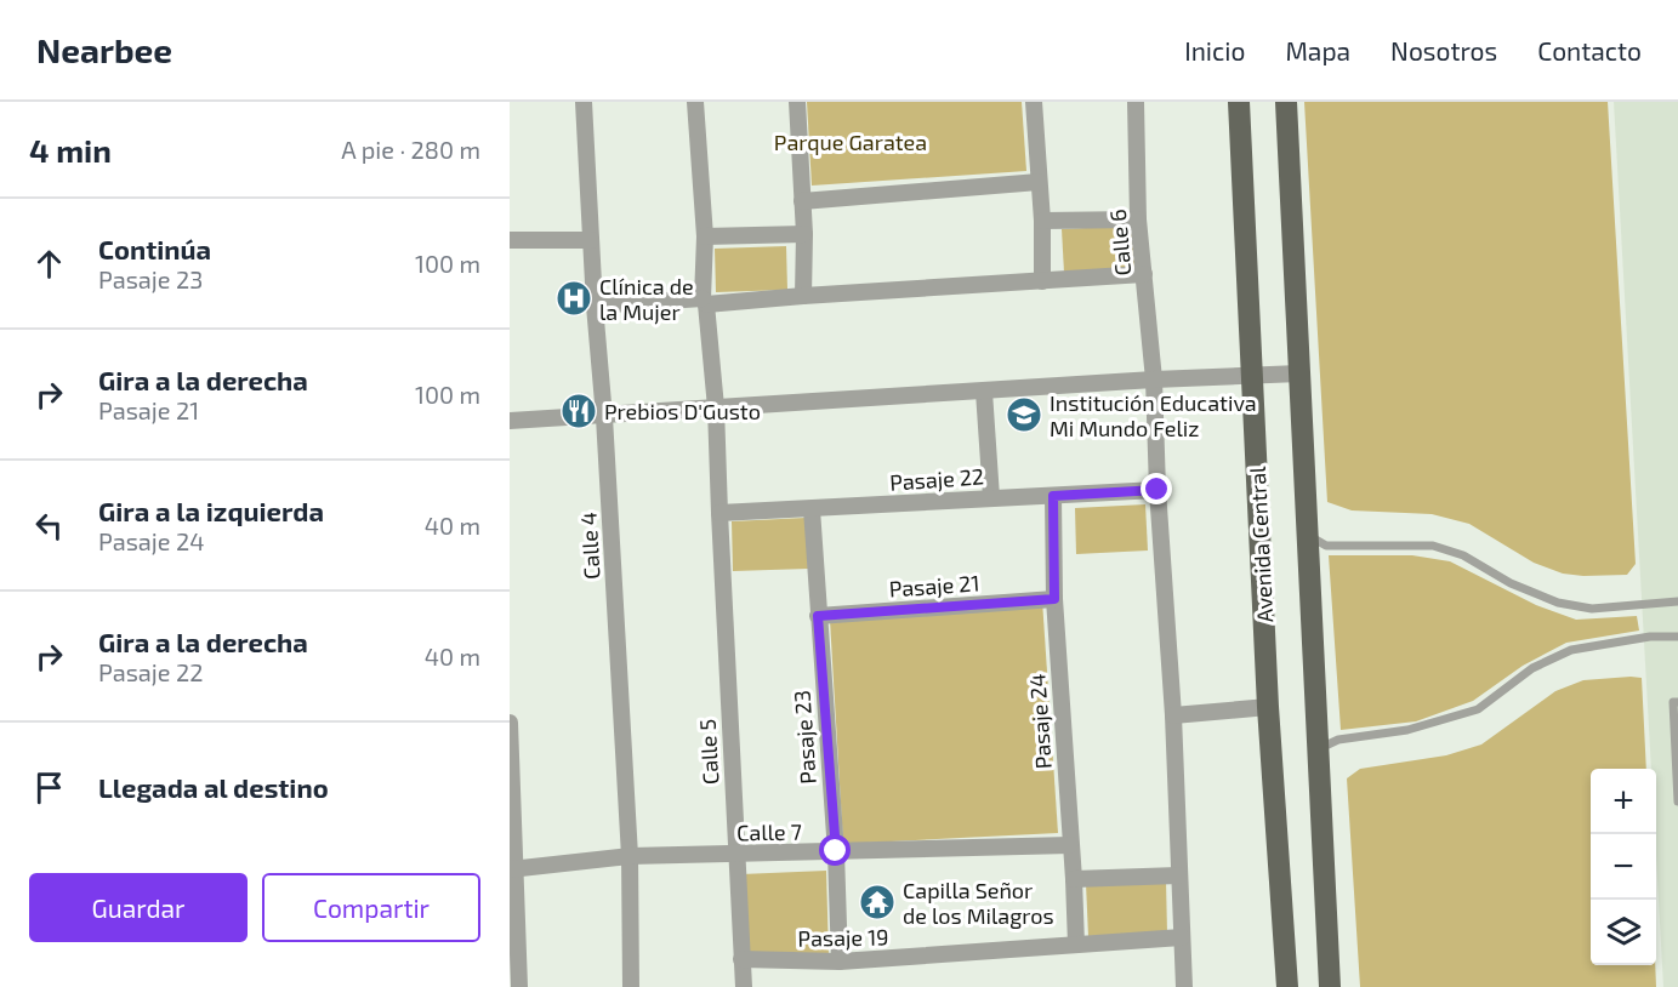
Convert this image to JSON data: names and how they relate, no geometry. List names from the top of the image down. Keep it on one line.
{"streets":{"main road":["Avenida Central"],"street":["Calle 6","Pasaje 22","Calle 4","Pasaje 21","Pasaje 24","Pasaje 23","Calle 5","Calle 7","Pasaje 19"]},"crossings":[["Calle 6","Pasaje 22"],["Calle 6","Pasaje 19"],["Pasaje 22","Pasaje 24"],["Pasaje 22","Pasaje 23"],["Pasaje 22","Calle 5"],["Calle 4","Calle 7"],["Pasaje 21","Pasaje 24"],["Pasaje 21","Pasaje 23"],["Pasaje 24","Calle 7"],["Pasaje 24","Pasaje 19"],["Pasaje 23","Calle 7"],["Pasaje 23","Pasaje 19"],["Calle 5","Calle 7"],["Calle 5","Pasaje 19"]],"parks":["Parque Garatea"],"places":{"hospital":["Clínica de la Mujer"],"restaurant":["Prebios D'Gusto"],"school or university":["Institución Educativa Mi Mundo Feliz"],"temple":["Capilla Señor de los Milagros"]},"page":{"header":"Nearbee","nav":["Inicio","Mapa","Nosotros","Contacto"],"heading":["4 min","A pie · 280 m"],"list":[["Continúa","Pasaje 23","100 m"],["Gira a la derecha","Pasaje 21","100 m"],["Gira a la izquierda","Pasaje 24","40 m"],["Gira a la derecha","Pasaje 22","40 m"],"Llegada al destino"],"map_buttons":["+","−"],"buttons":["Guardar","Compartir"]}}
